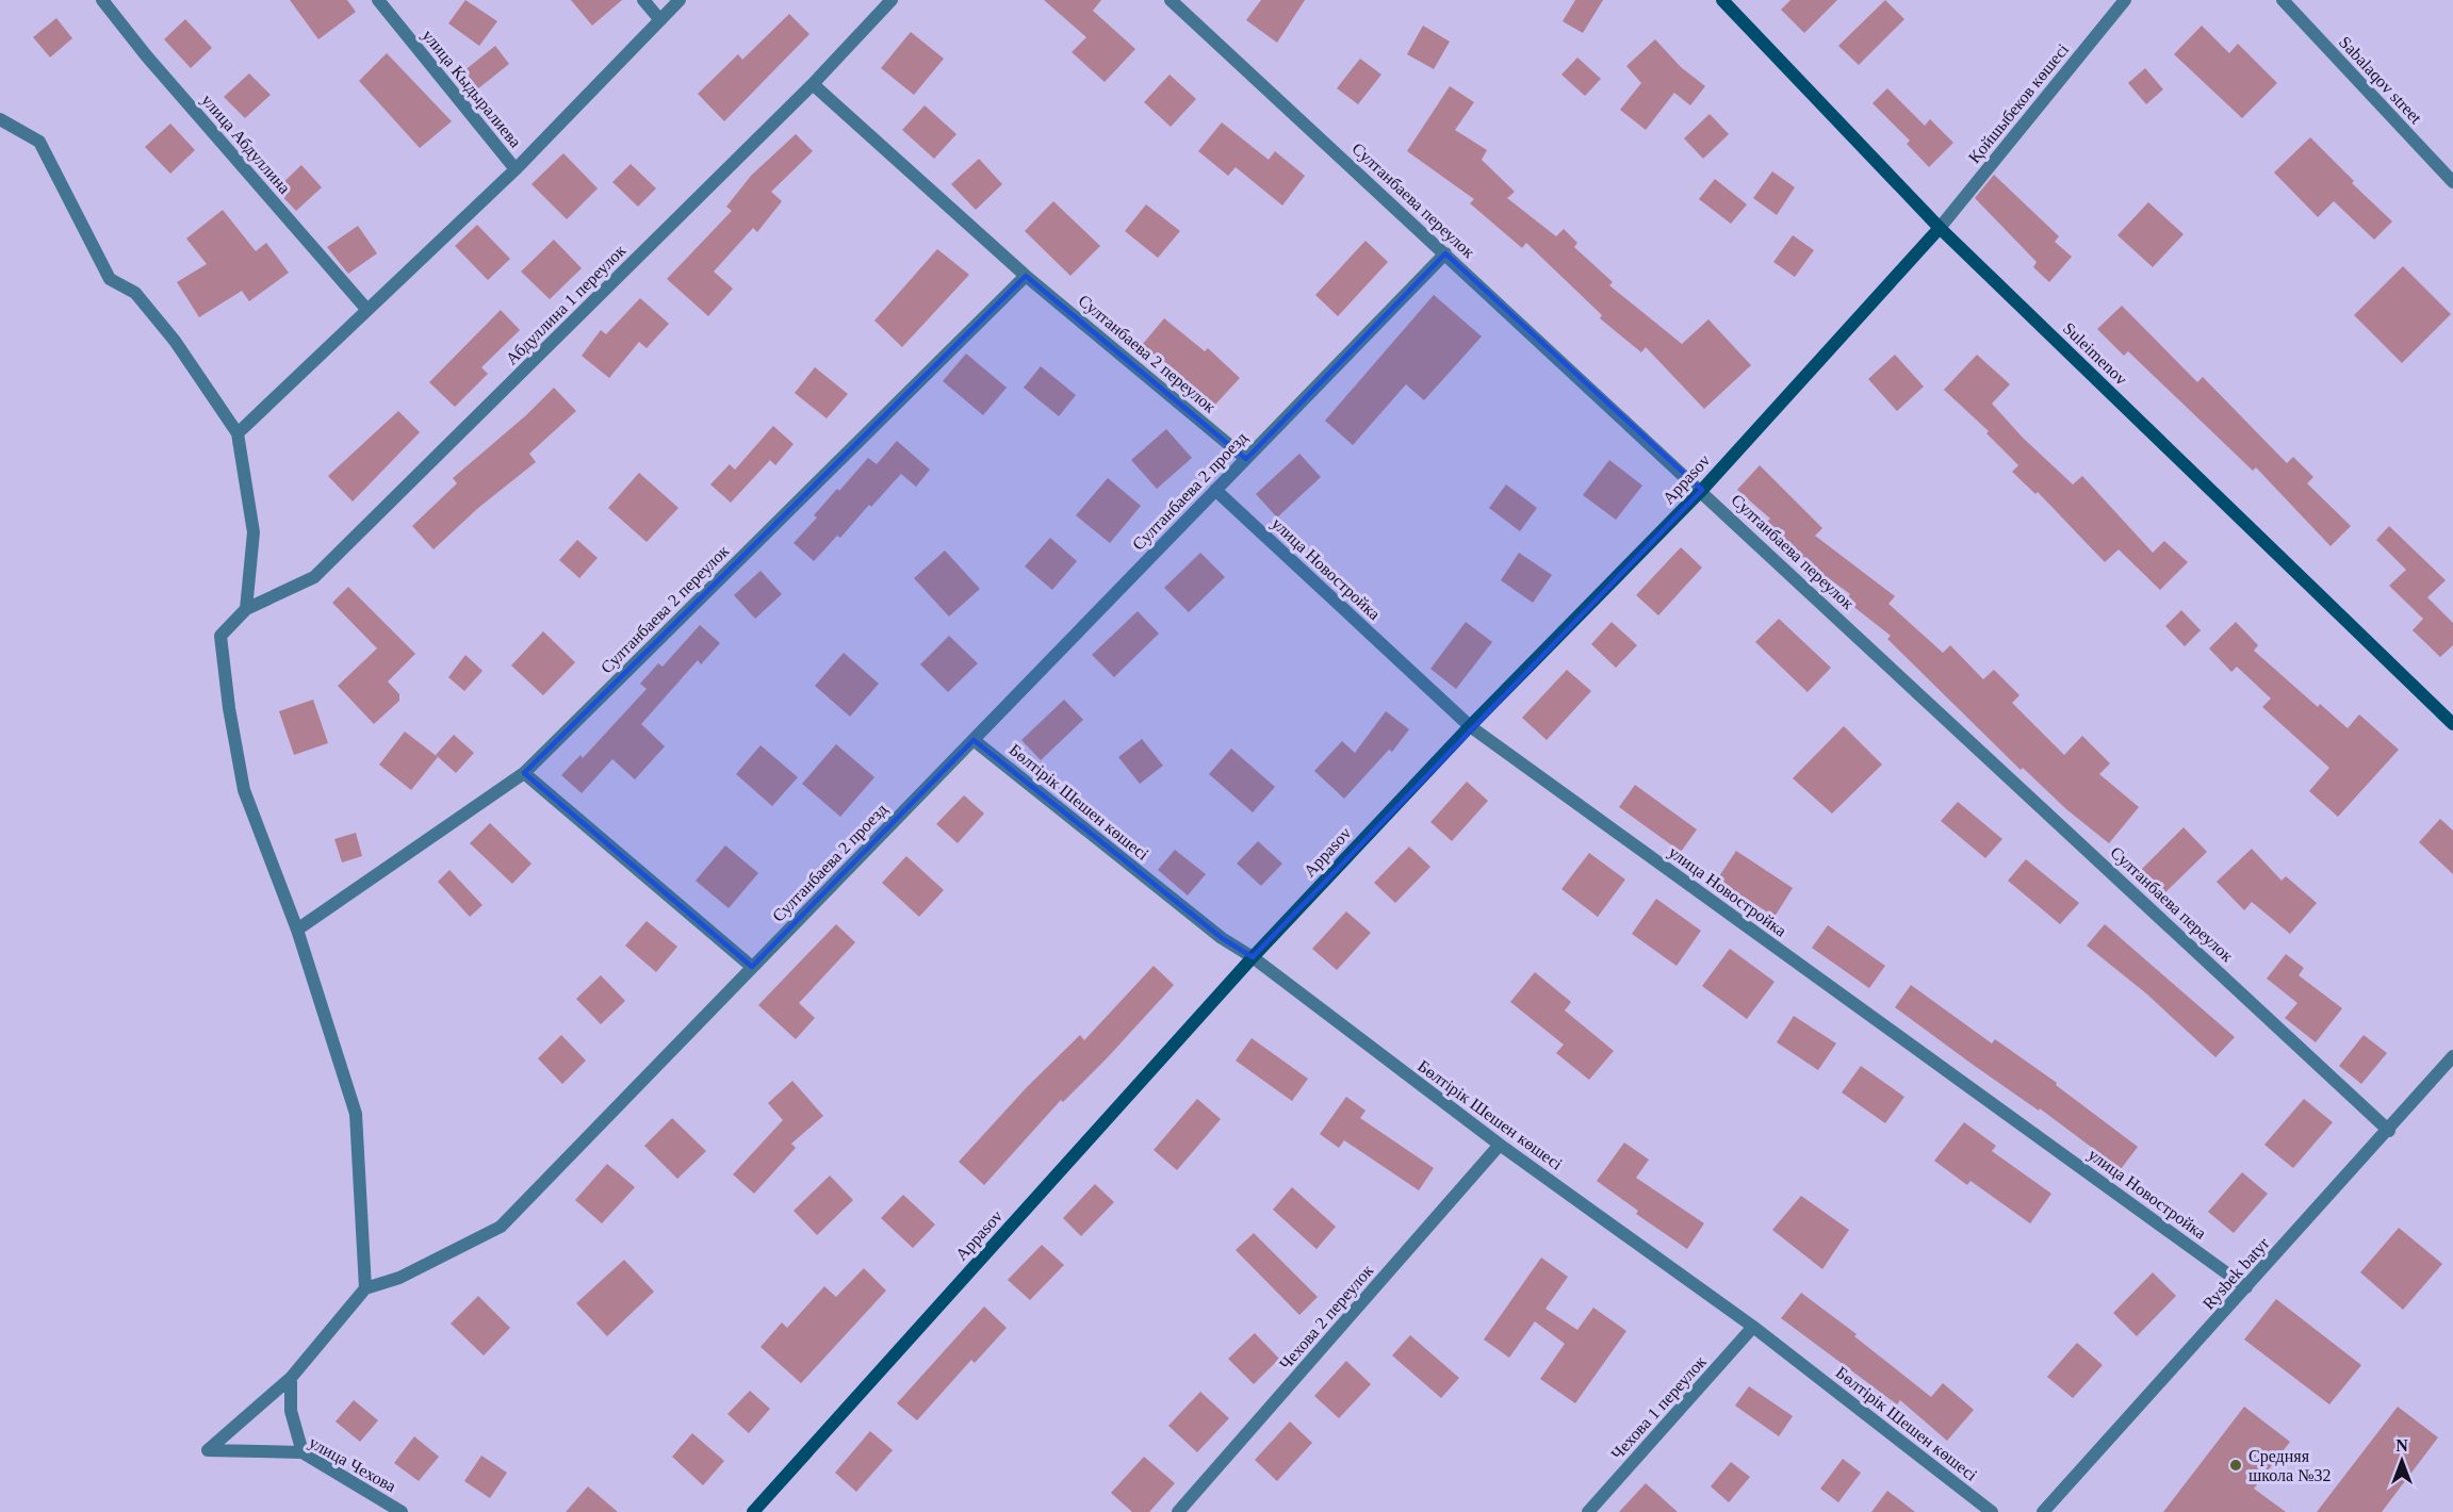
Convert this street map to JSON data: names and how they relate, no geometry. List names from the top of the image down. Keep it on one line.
{"streets":{"street":["Sabalaqov street","улица Кыдыралиева","Қойшыбеков көшесі","улица Абдуллина","Султанбаева переулок","Абдуллина 1 переулок","Султанбаева 2 переулок","Suleimenov","Appasov","Султанбаева 2 проезд","улица Новостройка","Бөлтірік Шешен көшесі","Rysbek batyr","Чехова 2 переулок","Чехова 1 переулок","улица Чехова"]},"crossings":[["Қойшыбеков көшесі","Suleimenov"],["Қойшыбеков көшесі","Appasov"],["Султанбаева переулок","Appasov"],["Султанбаева переулок","Султанбаева 2 проезд"],["Султанбаева переулок","Rysbek batyr"],["Абдуллина 1 переулок","Султанбаева 2 переулок"],["Султанбаева 2 переулок","Султанбаева 2 проезд"],["Suleimenov","Appasov"],["Appasov","улица Новостройка"],["Appasov","Бөлтірік Шешен көшесі"],["Султанбаева 2 проезд","улица Новостройка"],["Султанбаева 2 проезд","Бөлтірік Шешен көшесі"],["улица Новостройка","Rysbek batyr"],["Бөлтірік Шешен көшесі","Чехова 2 переулок"],["Бөлтірік Шешен көшесі","Чехова 1 переулок"]],"places":["Средняя школа №32"],"north":"top"}
